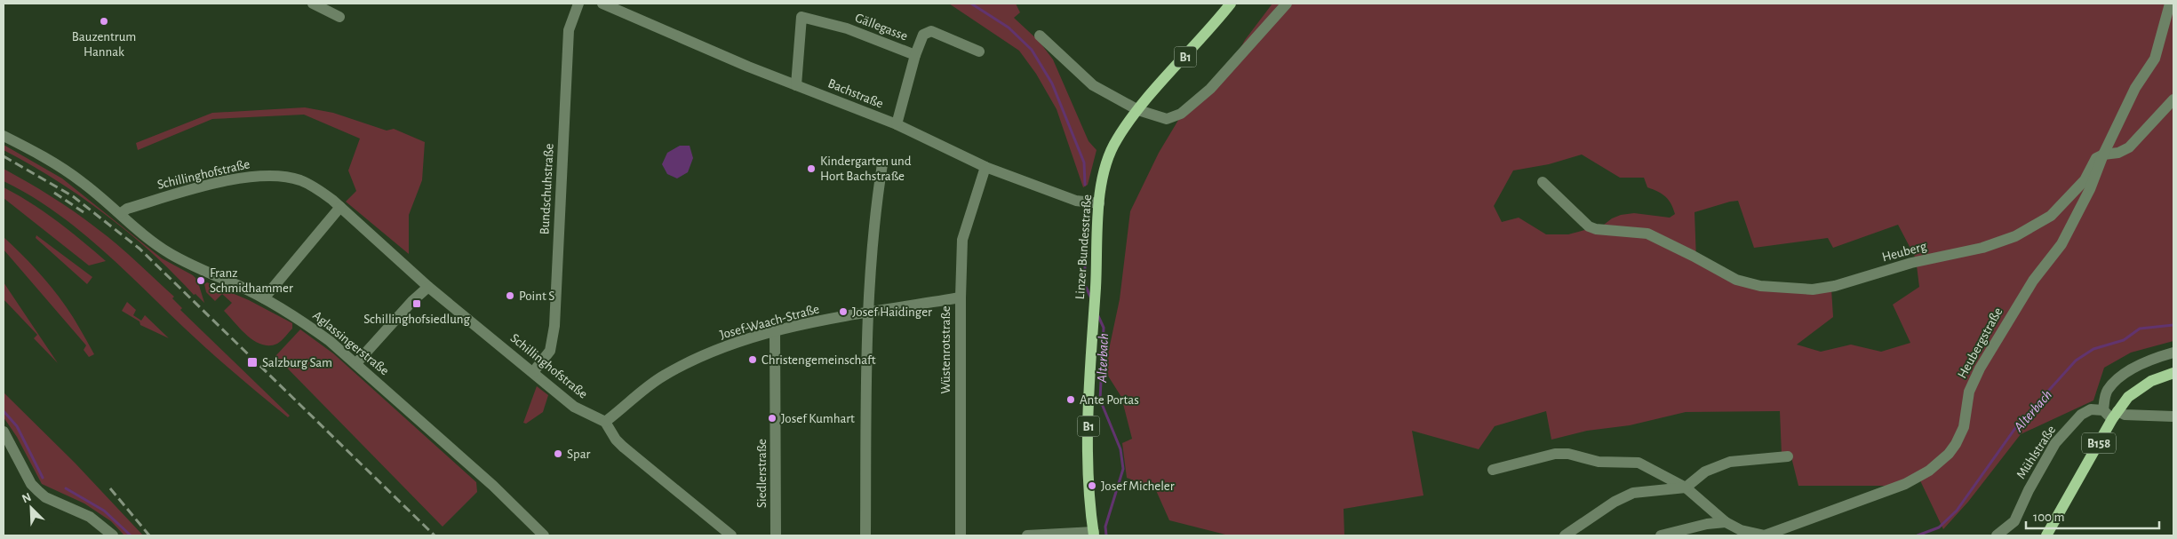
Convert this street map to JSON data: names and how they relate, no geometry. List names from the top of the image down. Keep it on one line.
{"streets":{"main road":["B1","Linzer Bundesstraße","B158"],"street":["Gällegasse","Bachstraße","Schillinghofstraße","Bundschuhstraße","Heuberg","Josef-Waach-Straße","Aglassingerstraße","Heubergstraße","Wüstenrotstraße","Mühlstraße","Siedlerstraße"]},"crossings":[["Gällegasse","Bachstraße"],["Bachstraße","Linzer Bundesstraße"],["Bachstraße","Wüstenrotstraße"],["Schillinghofstraße","Bundschuhstraße"],["Schillinghofstraße","Josef-Waach-Straße"],["Schillinghofstraße","Aglassingerstraße"],["Heuberg","Heubergstraße"],["Josef-Waach-Straße","Wüstenrotstraße"],["Josef-Waach-Straße","Siedlerstraße"]],"water":["Alterbach"],"places":{"other":["Bauzentrum Hannak","Kindergarten und Hort Bachstraße","Franz Schmidhammer","Point S","Josef Haidinger","Christengemeinschaft","Ante Portas","Josef Kumhart","Spar","Josef Micheler"],"transit":["Schillinghofsiedlung","Salzburg Sam"]},"scale_bar":"100 m","north":"top left"}
